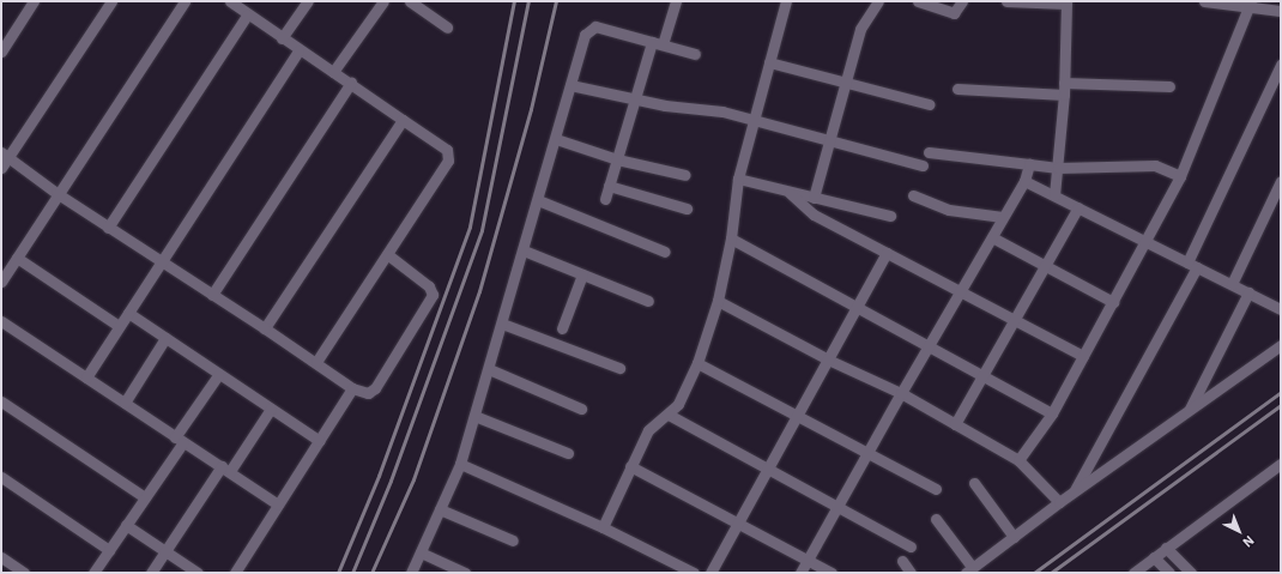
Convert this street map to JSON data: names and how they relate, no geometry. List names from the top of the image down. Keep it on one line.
{"north":"bottom right"}
